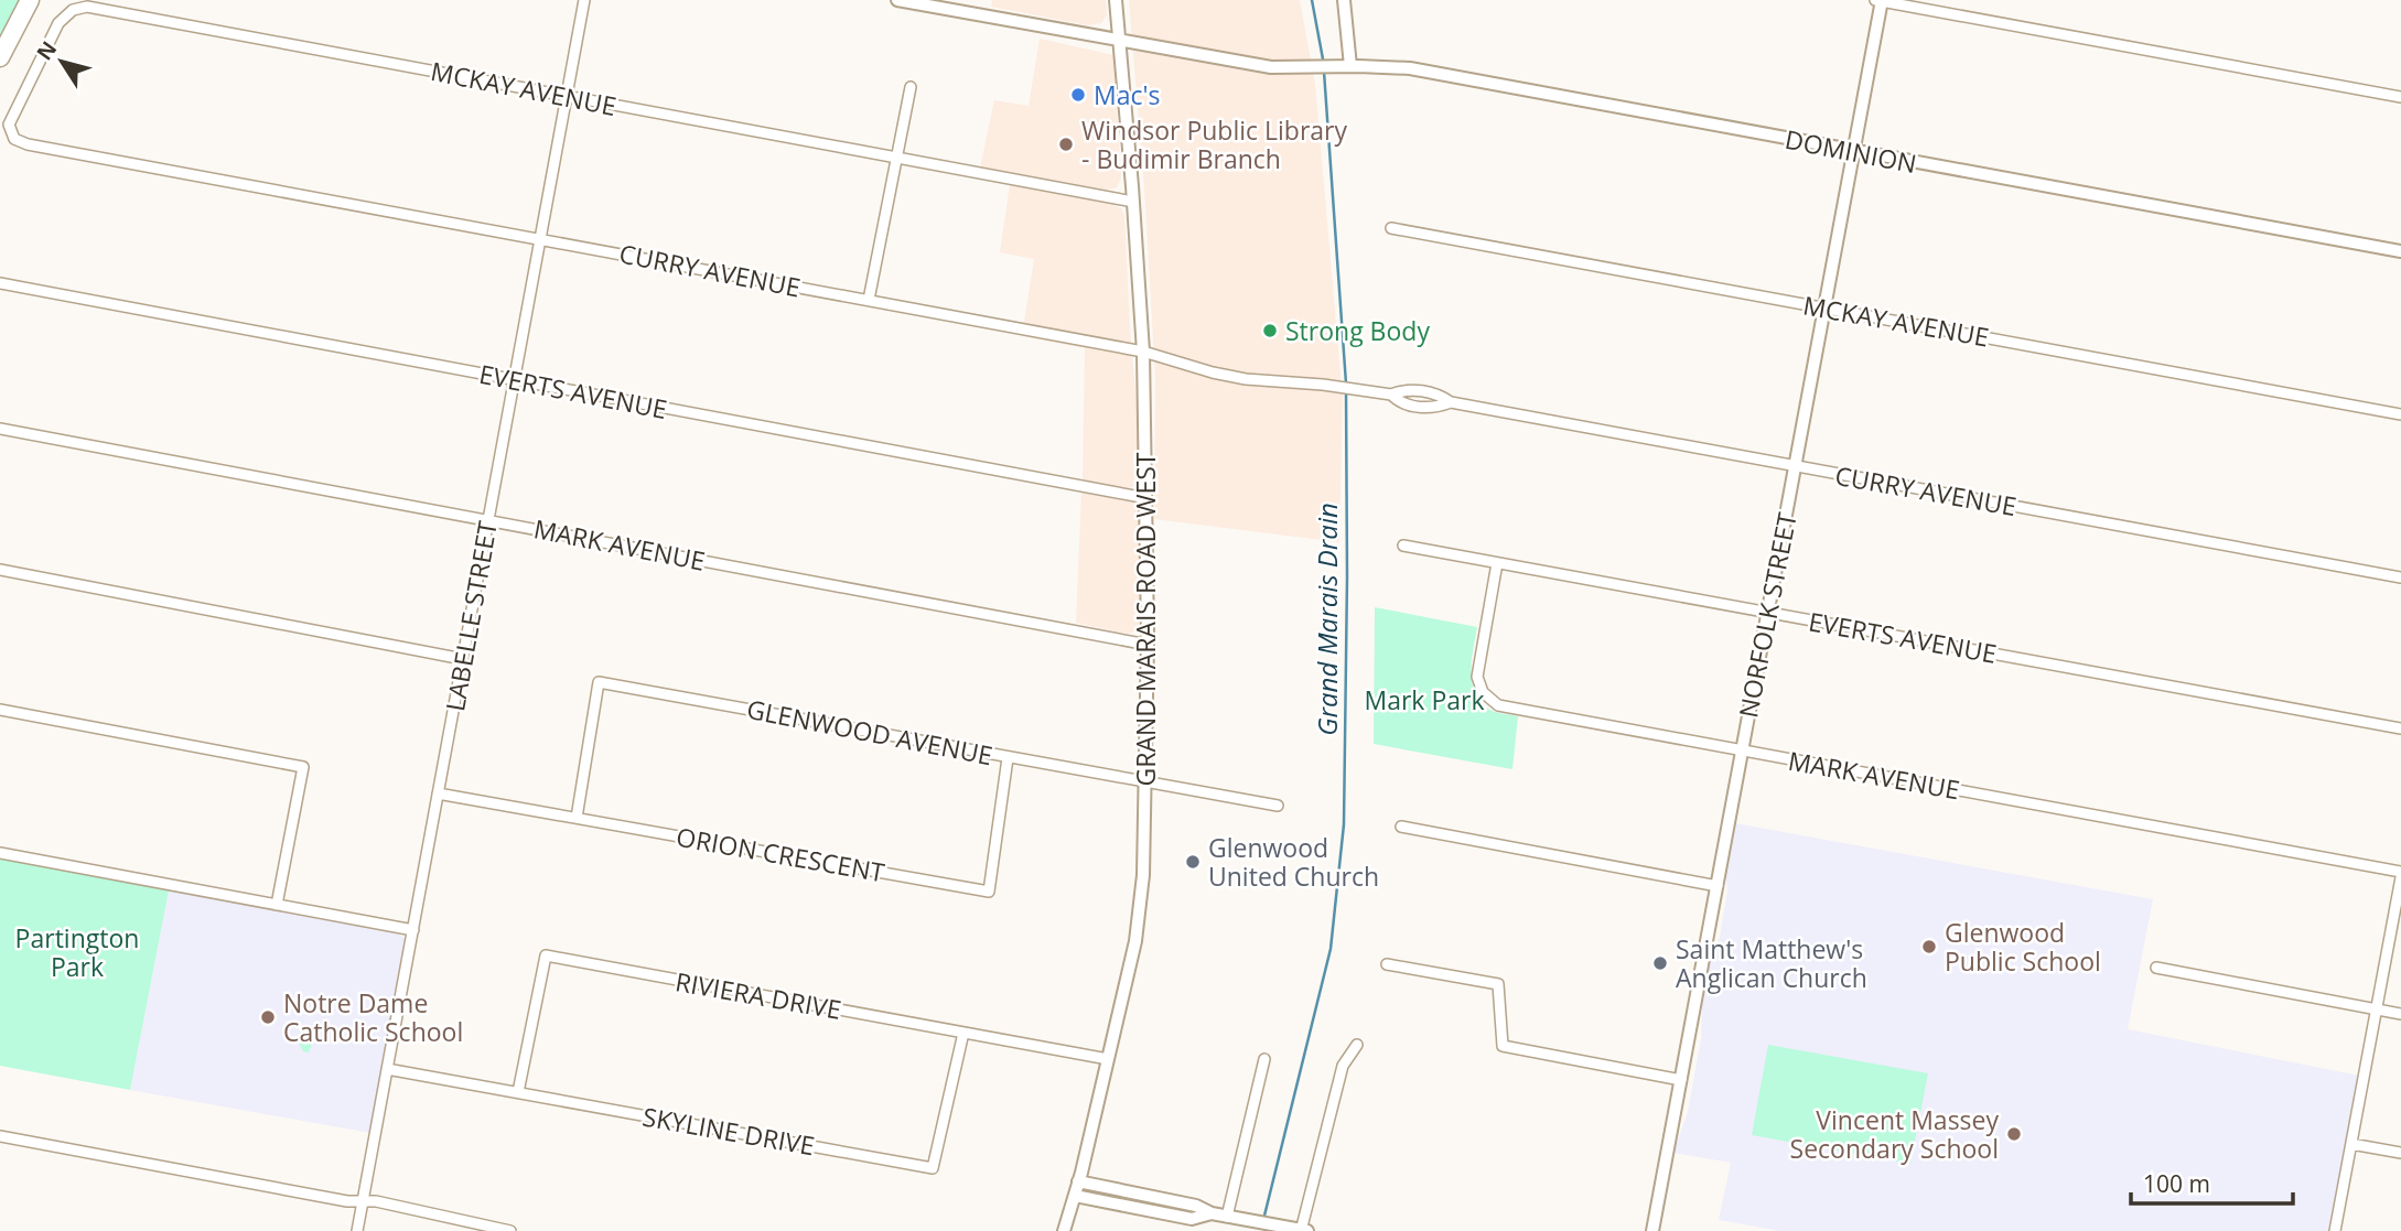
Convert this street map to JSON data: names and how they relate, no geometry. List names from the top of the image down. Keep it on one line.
{"streets":{"street":["MCKAY AVENUE","DOMINION","CURRY AVENUE","EVERTS AVENUE","MARK AVENUE","NORFOLK STREET","LABELLE STREET","GRAND MARAIS ROAD WEST","GLENWOOD AVENUE","ORION CRESCENT","RIVIERA DRIVE","SKYLINE DRIVE"]},"crossings":[["MCKAY AVENUE","CURRY AVENUE"],["MCKAY AVENUE","NORFOLK STREET"],["MCKAY AVENUE","LABELLE STREET"],["MCKAY AVENUE","GRAND MARAIS ROAD WEST"],["DOMINION","NORFOLK STREET"],["DOMINION","GRAND MARAIS ROAD WEST"],["CURRY AVENUE","NORFOLK STREET"],["CURRY AVENUE","LABELLE STREET"],["CURRY AVENUE","GRAND MARAIS ROAD WEST"],["EVERTS AVENUE","MARK AVENUE"],["EVERTS AVENUE","NORFOLK STREET"],["EVERTS AVENUE","LABELLE STREET"],["EVERTS AVENUE","GRAND MARAIS ROAD WEST"],["MARK AVENUE","NORFOLK STREET"],["MARK AVENUE","LABELLE STREET"],["MARK AVENUE","GRAND MARAIS ROAD WEST"],["LABELLE STREET","ORION CRESCENT"],["LABELLE STREET","SKYLINE DRIVE"],["GRAND MARAIS ROAD WEST","GLENWOOD AVENUE"],["GRAND MARAIS ROAD WEST","RIVIERA DRIVE"],["GLENWOOD AVENUE","ORION CRESCENT"],["RIVIERA DRIVE","SKYLINE DRIVE"]],"water":["Grand Marais Drain"],"parks":["Mark Park","Partington Park"],"places":["Mac's","Windsor Public Library - Budimir Branch","Strong Body","Glenwood United Church","Glenwood Public School","Saint Matthew's Anglican Church","Notre Dame Catholic School","Vincent Massey Secondary School"],"scale_bar":"100 m","north":"top left"}
